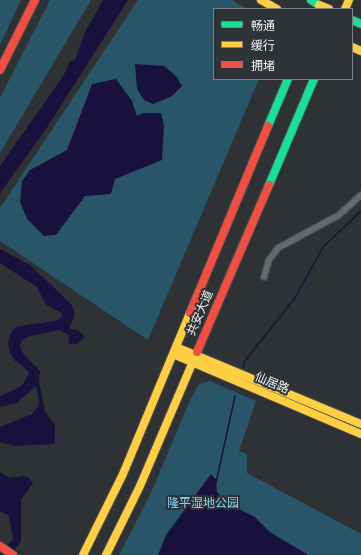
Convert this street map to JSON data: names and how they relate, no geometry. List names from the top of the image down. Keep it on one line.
{"streets":{"main road":["共安大道","仙居路"]},"crossings":[["共安大道","仙居路"]],"parks":["隆平湿地公园"],"legend":["畅通","缓行","拥堵"]}
